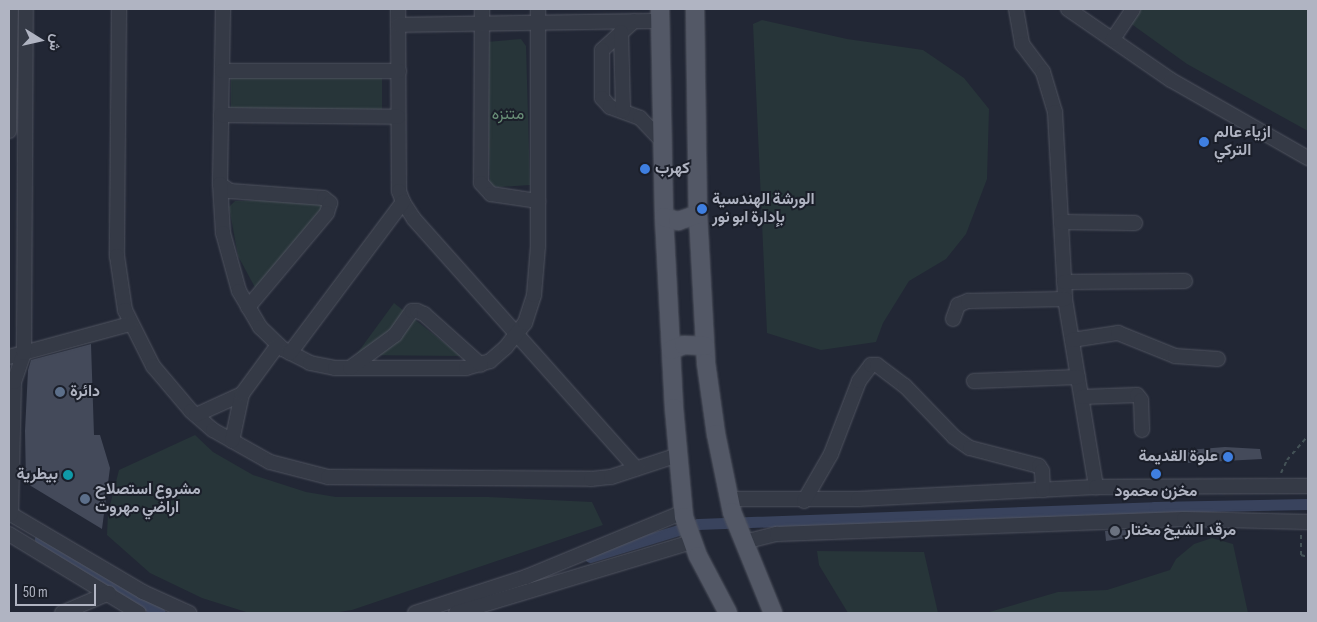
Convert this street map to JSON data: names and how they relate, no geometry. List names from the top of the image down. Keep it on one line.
{"parks":["متنزه"],"places":["ازياء عالم التركي","كهرب","الورشة الهندسية بإدارة ابو نور","دائرة","علوة القديمة","مخزن محمود","بيطرية","مشروع استصلاح اراضي مهروت","مرقد الشيخ مختار"],"scale_bar":"50 m","north":"right"}
